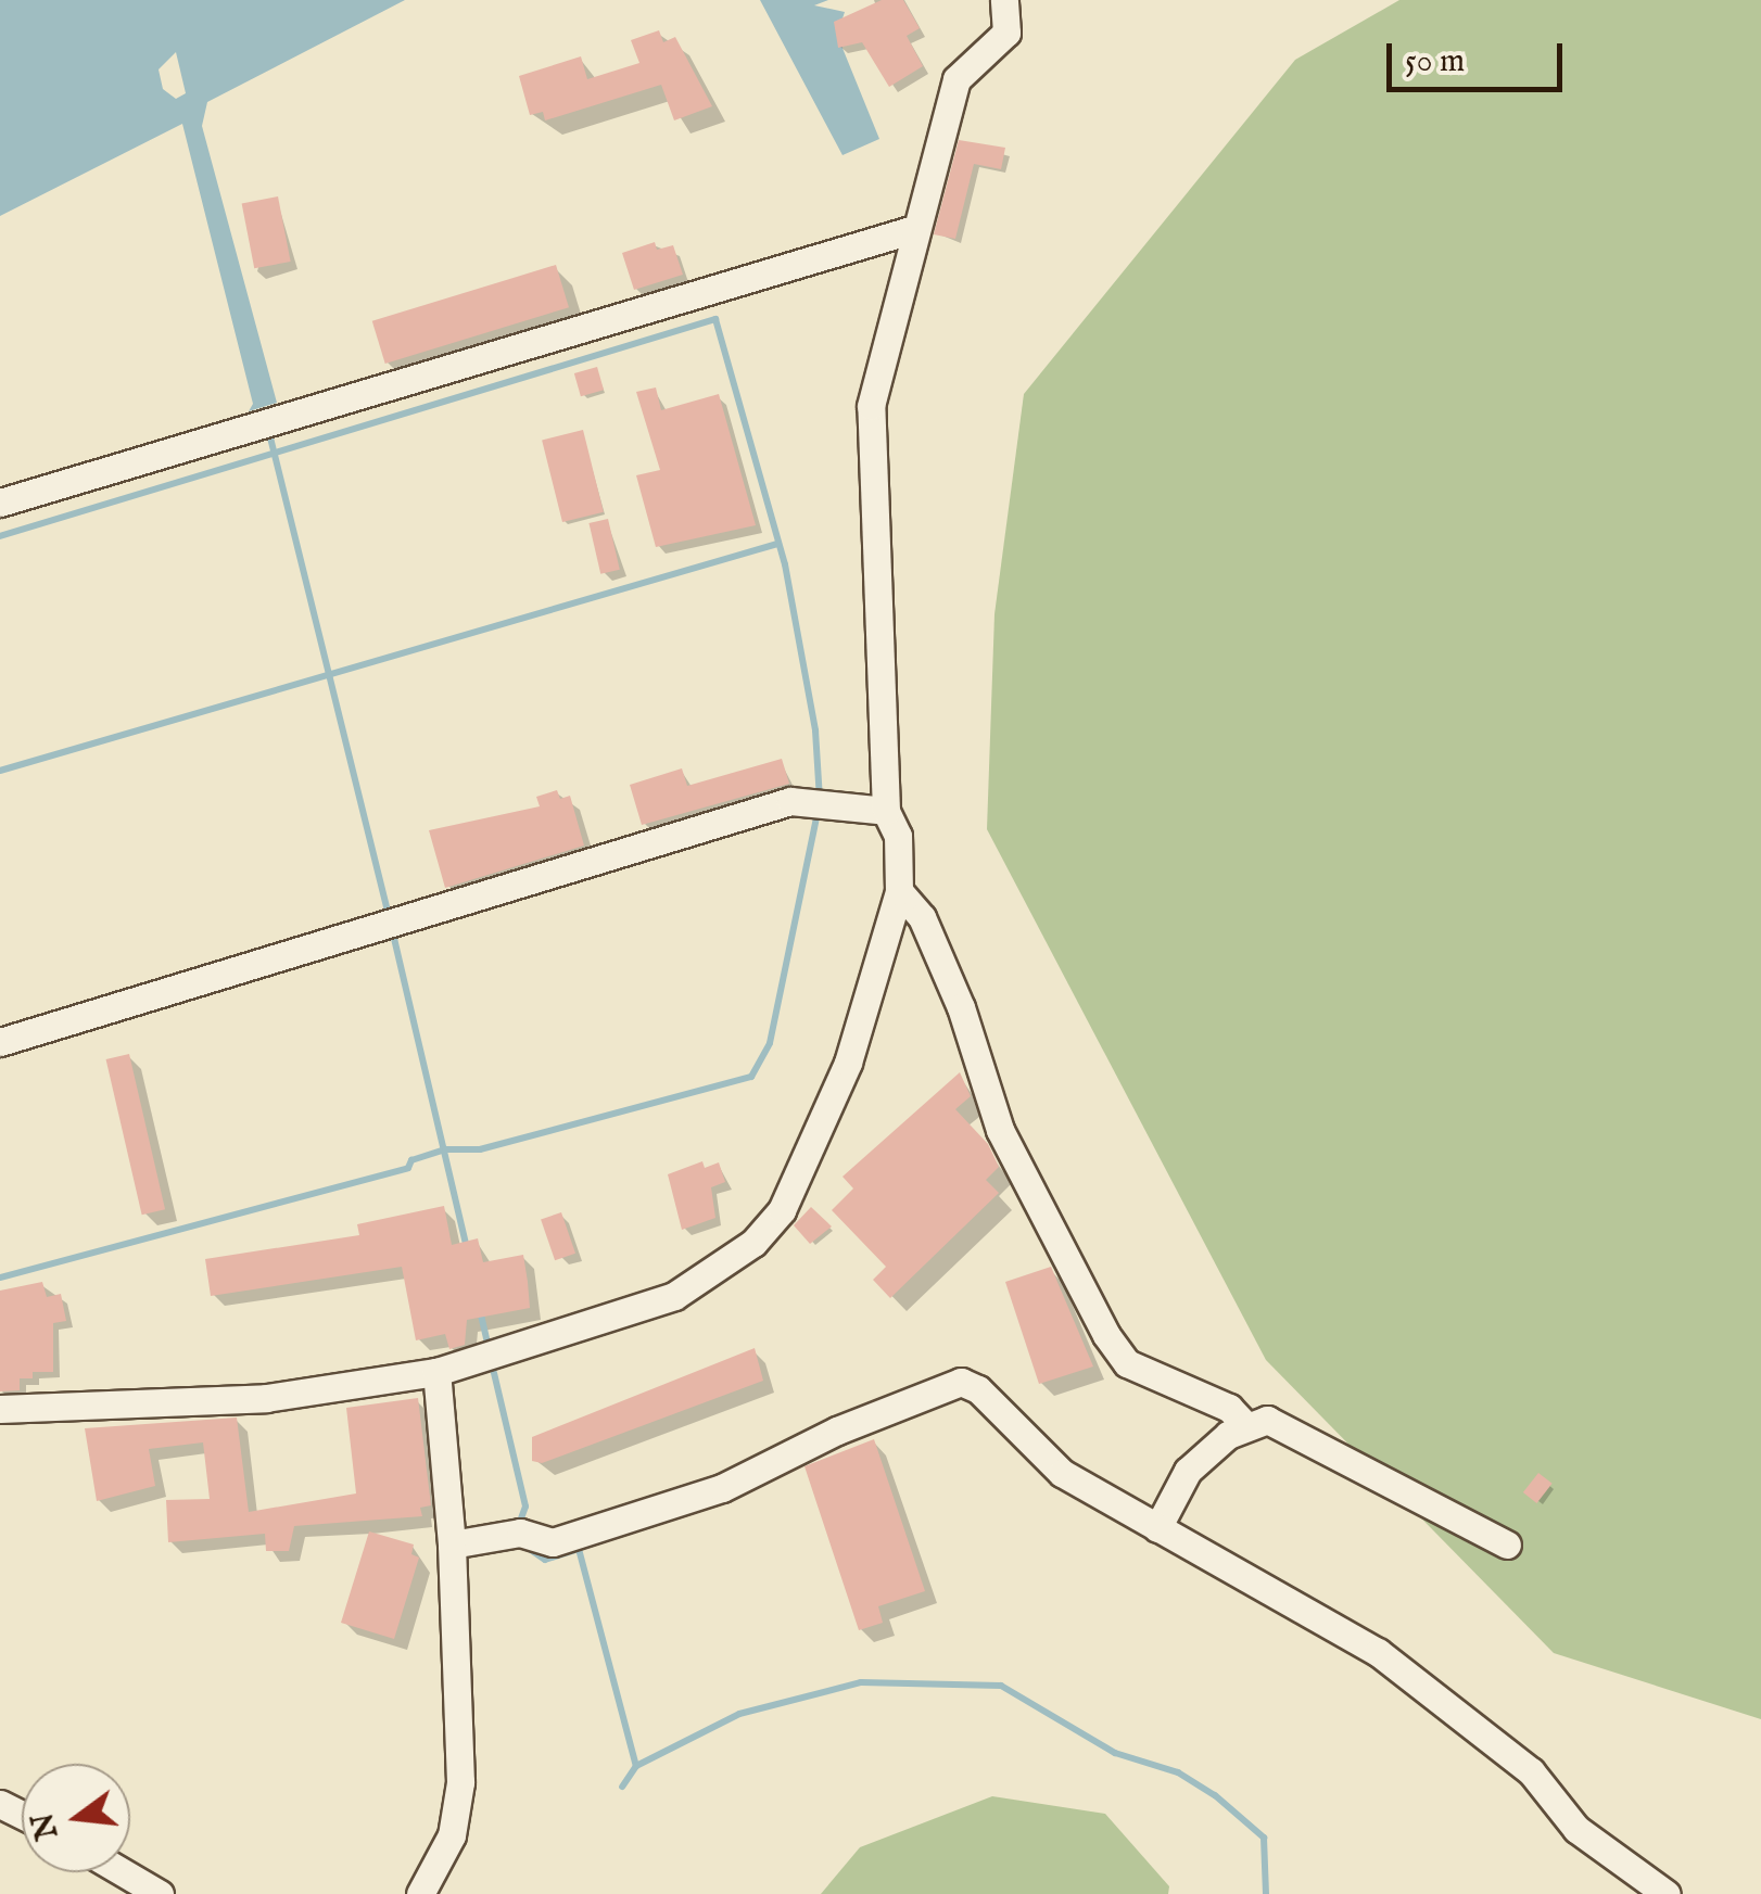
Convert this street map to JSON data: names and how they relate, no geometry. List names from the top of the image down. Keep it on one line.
{"scale_bar":"50 m","north":"left"}
